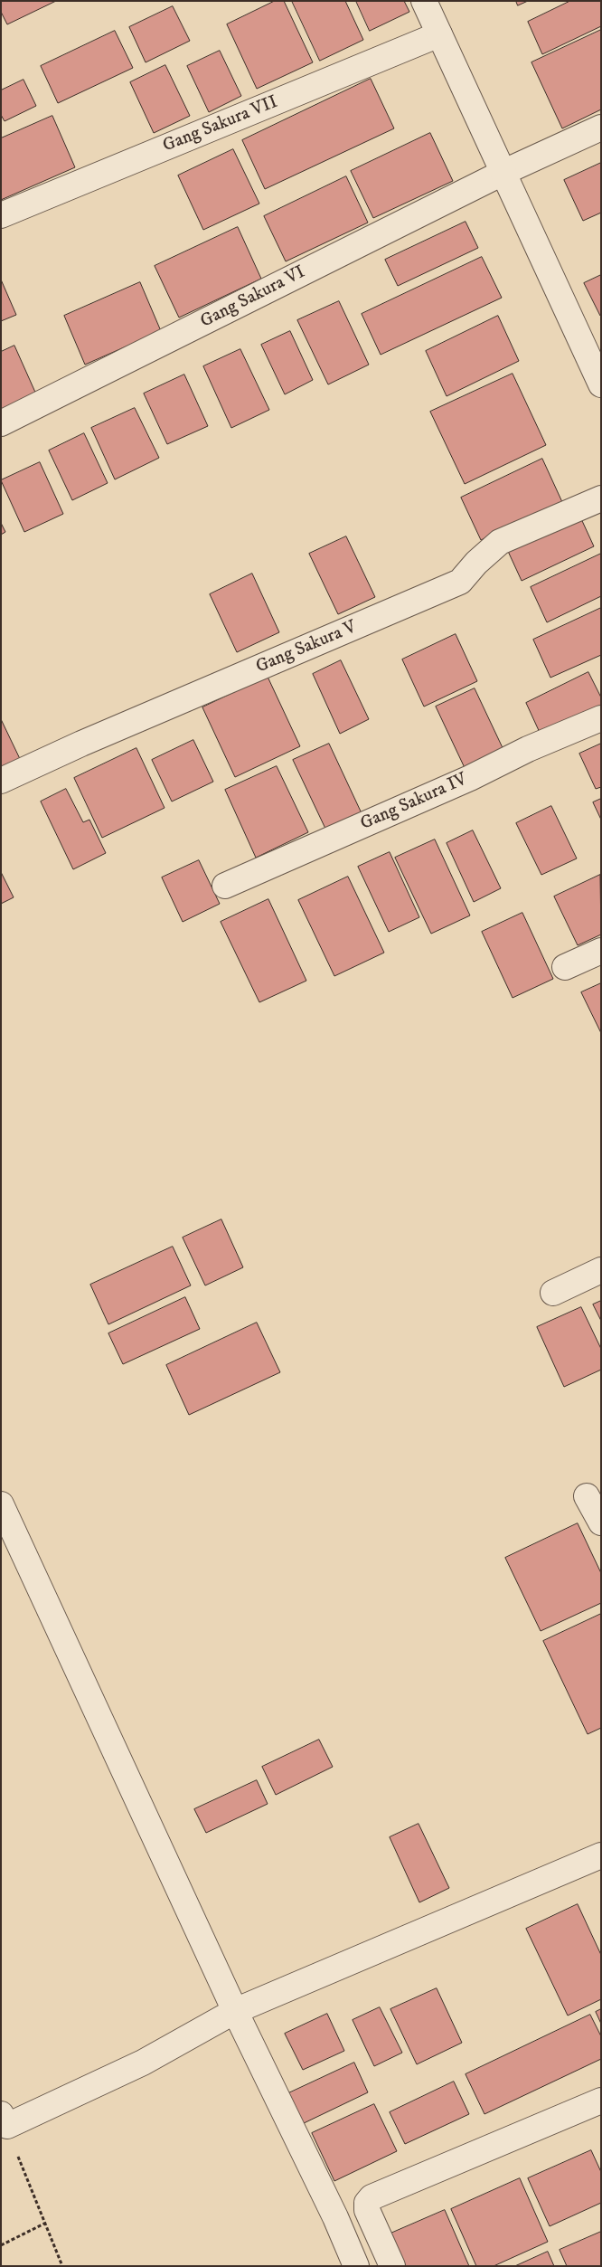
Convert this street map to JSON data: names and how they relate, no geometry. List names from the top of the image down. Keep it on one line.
{"streets":{"street":["Gang Sakura VII","Gang Sakura VI","Gang Sakura V","Gang Sakura IV"]}}
